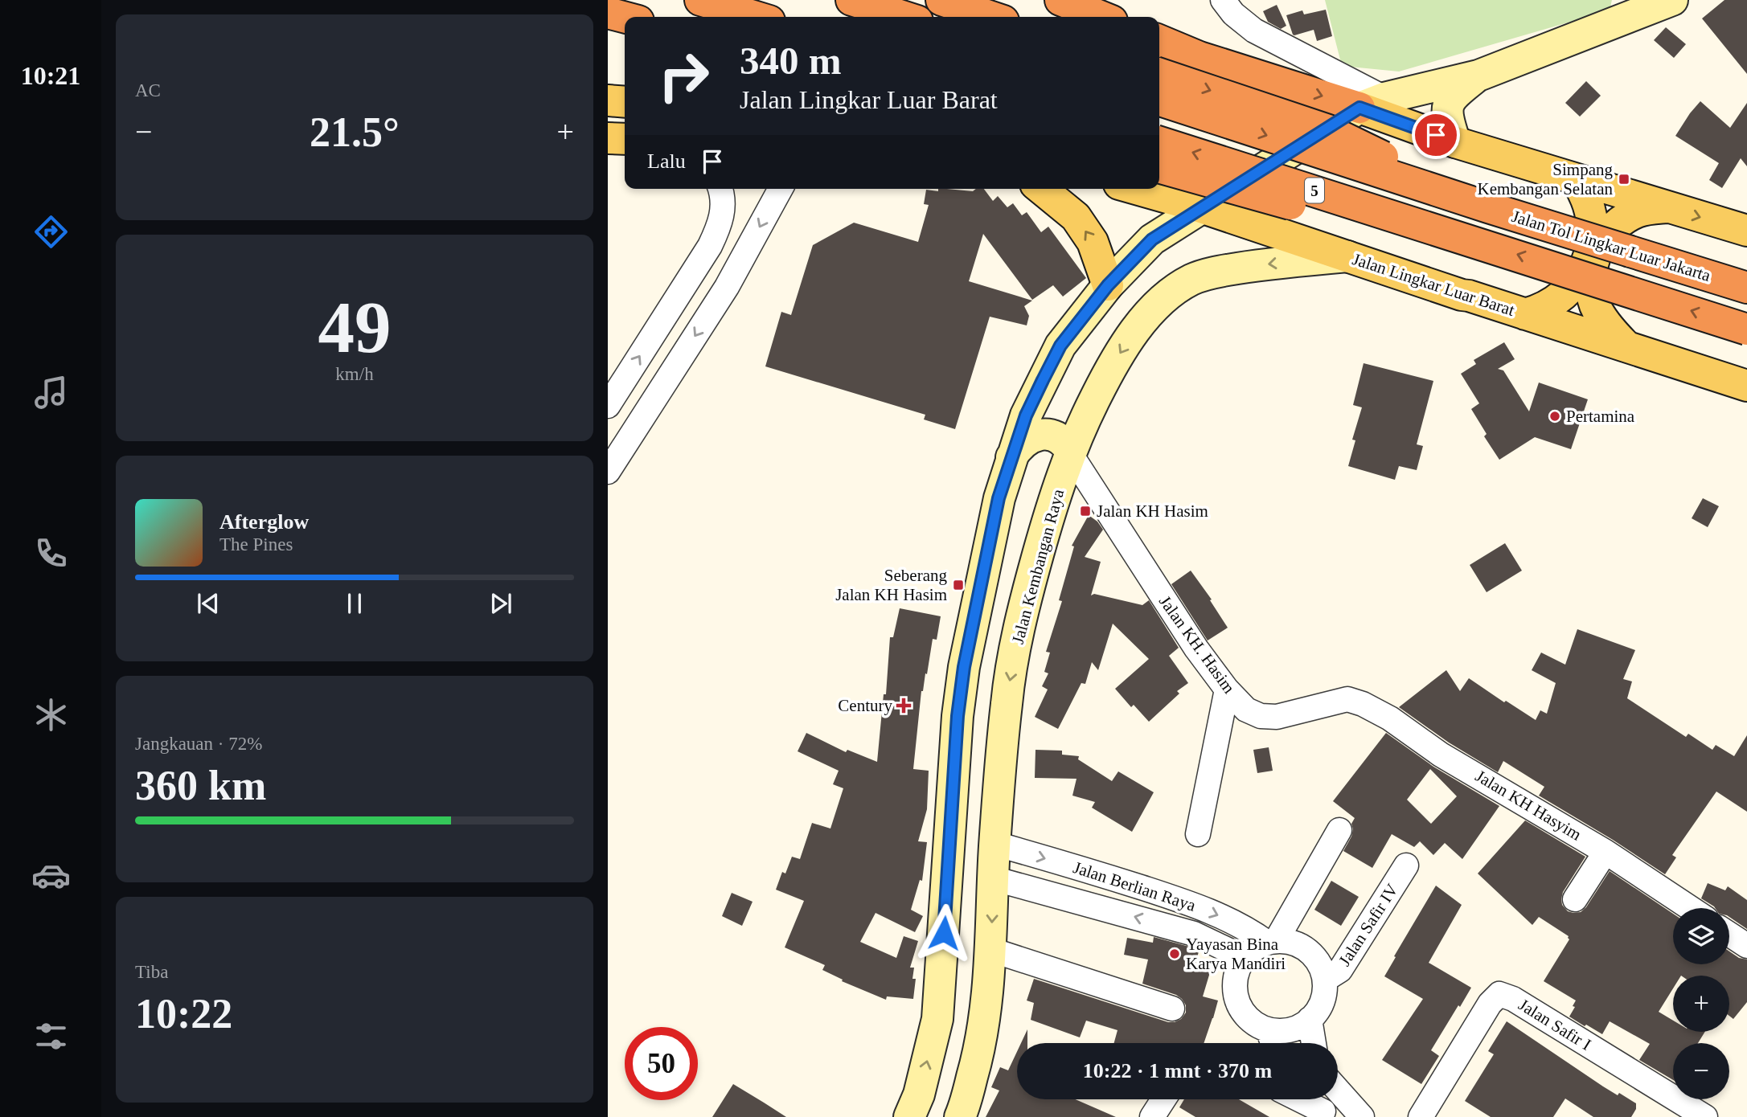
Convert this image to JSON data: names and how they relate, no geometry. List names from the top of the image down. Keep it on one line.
{"streets":{"highway":["5","Jalan Tol Lingkar Luar Jakarta"],"main road":["Jalan Lingkar Luar Barat","Jalan Kembangan Raya"],"street":["Jalan KH. Hasim","Jalan KH Hasyim","Jalan Berlian Raya","Jalan Safir IV","Jalan Safir I"]},"crossings":[["Jalan Lingkar Luar Barat","Jalan Kembangan Raya"],["Jalan Kembangan Raya","Jalan KH. Hasim"],["Jalan Kembangan Raya","Jalan Berlian Raya"],["Jalan KH. Hasim","Jalan KH Hasyim"],["Jalan Berlian Raya","Jalan Safir IV"]],"places":{"transit":["Simpang Kembangan Selatan","Jalan KH Hasim","Seberang Jalan KH Hasim"],"other":["Pertamina","Yayasan Bina Karya Mandiri"],"health":["Century"]},"page":{"tabs":"10:21","tile":["AC",["49","km/h"],["Jangkauan · 72%","360 km"],["Tiba","10:22"]],"turn":["340 m","Jalan Lingkar Luar Barat"],"heat":["−","21.5°","+"],"then":"Lalu","song":["Afterglow","The Pines"],"map_buttons":["+","−"],"limit":"50","trip":"10:22 · 1 mnt · 370 m"}}
